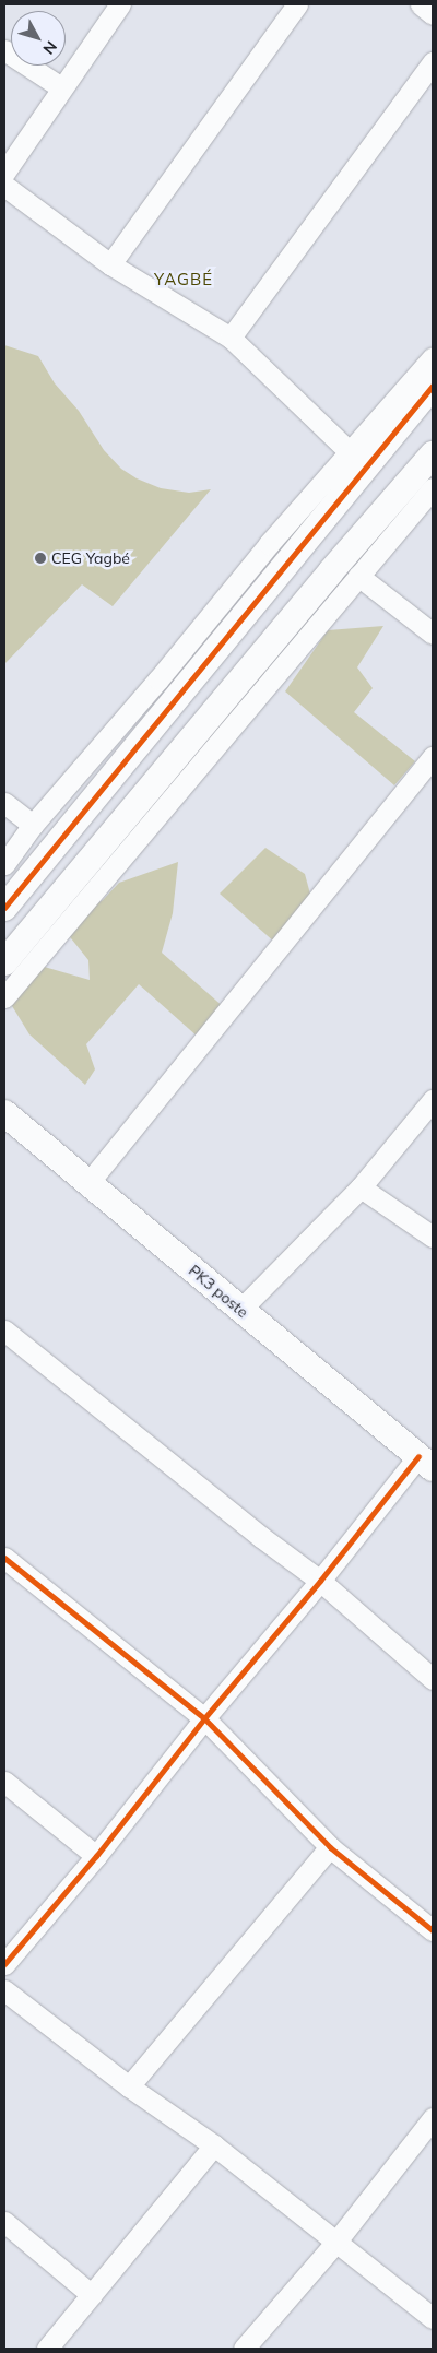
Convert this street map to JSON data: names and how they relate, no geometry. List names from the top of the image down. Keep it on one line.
{"streets":{"street":["PK3 poste"]},"districts":["YAGBÉ"],"places":["CEG Yagbé"],"north":"bottom right"}
